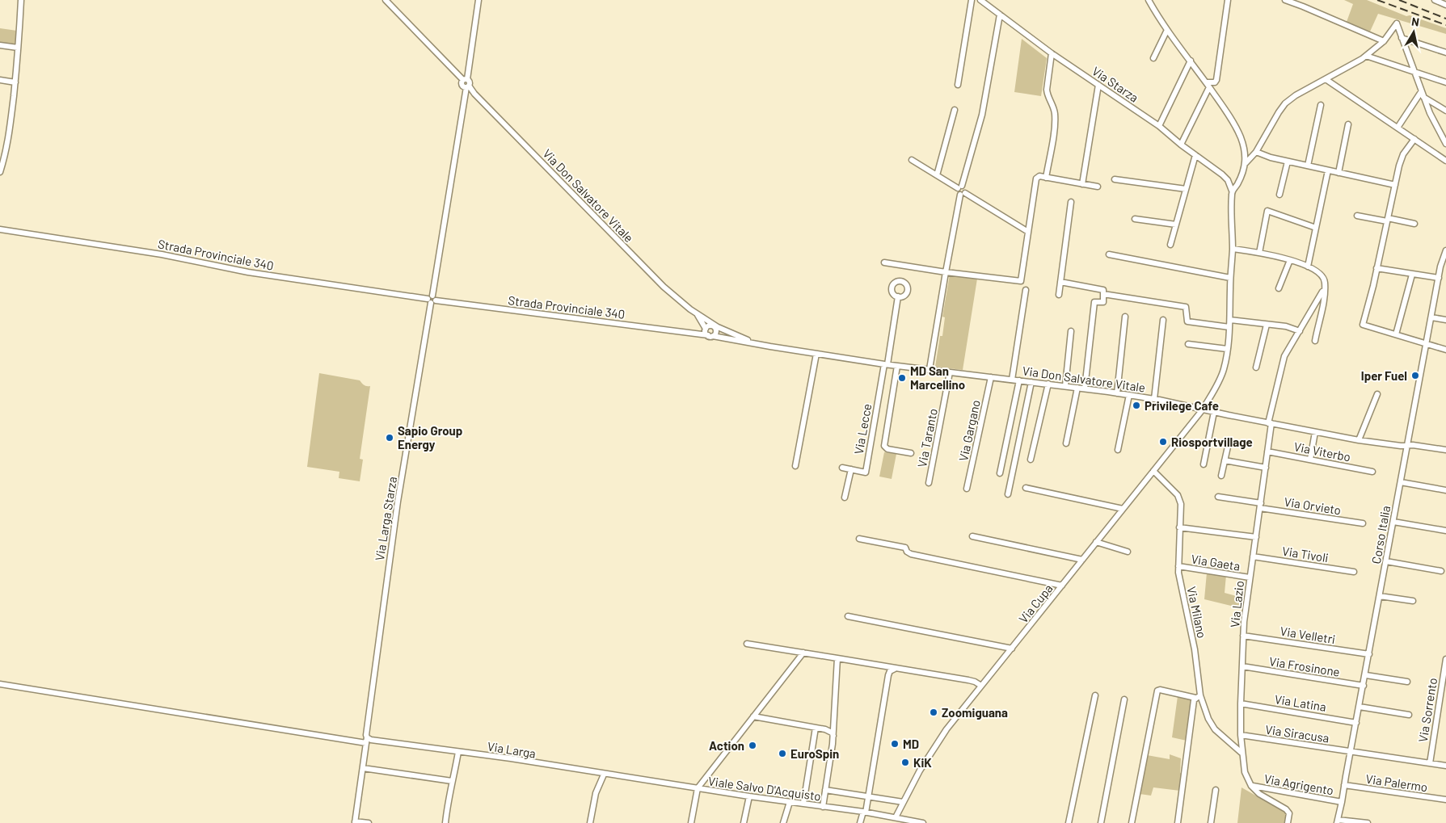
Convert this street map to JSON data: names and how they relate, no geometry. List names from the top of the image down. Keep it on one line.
{"streets":{"street":["Via Starza","Via Don Salvatore Vitale","Strada Provinciale 340","Via Lecce","Via Gargano","Via Taranto","Via Viterbo","Via Orvieto","Via Larga Starza","Corso Italia","Via Tivoli","Via Gaeta","Via Cupa","Via Lazio","Via Milano","Via Velletri","Via Frosinone","Via Latina","Via Sorrento","Via Siracusa","Via Larga","Via Palermo","Via Agrigento","Viale Salvo D'Acquisto"]},"crossings":[["Via Starza","Via Cupa"],["Via Don Salvatore Vitale","Strada Provinciale 340"],["Via Don Salvatore Vitale","Via Lecce"],["Via Don Salvatore Vitale","Via Gargano"],["Via Don Salvatore Vitale","Via Taranto"],["Via Don Salvatore Vitale","Via Larga Starza"],["Via Don Salvatore Vitale","Corso Italia"],["Via Don Salvatore Vitale","Via Cupa"],["Via Don Salvatore Vitale","Via Lazio"],["Strada Provinciale 340","Via Larga Starza"],["Via Viterbo","Via Lazio"],["Via Orvieto","Via Lazio"],["Via Larga Starza","Via Larga"],["Corso Italia","Via Velletri"],["Corso Italia","Via Frosinone"],["Corso Italia","Via Latina"],["Corso Italia","Via Siracusa"],["Corso Italia","Via Palermo"],["Corso Italia","Via Agrigento"],["Via Tivoli","Via Lazio"],["Via Gaeta","Via Lazio"],["Via Gaeta","Via Milano"],["Via Cupa","Via Milano"],["Via Cupa","Viale Salvo D'Acquisto"],["Via Lazio","Via Milano"],["Via Lazio","Via Velletri"],["Via Lazio","Via Frosinone"],["Via Lazio","Via Latina"],["Via Lazio","Via Siracusa"],["Via Lazio","Via Agrigento"],["Via Sorrento","Via Siracusa"],["Via Larga","Viale Salvo D'Acquisto"]],"places":["Iper Fuel","MD San Marcellino","Privilege Cafe","Sapio Group Energy","Riosportvillage","Zoomiguana","MD","Action","EuroSpin","KiK"],"north":"top"}
